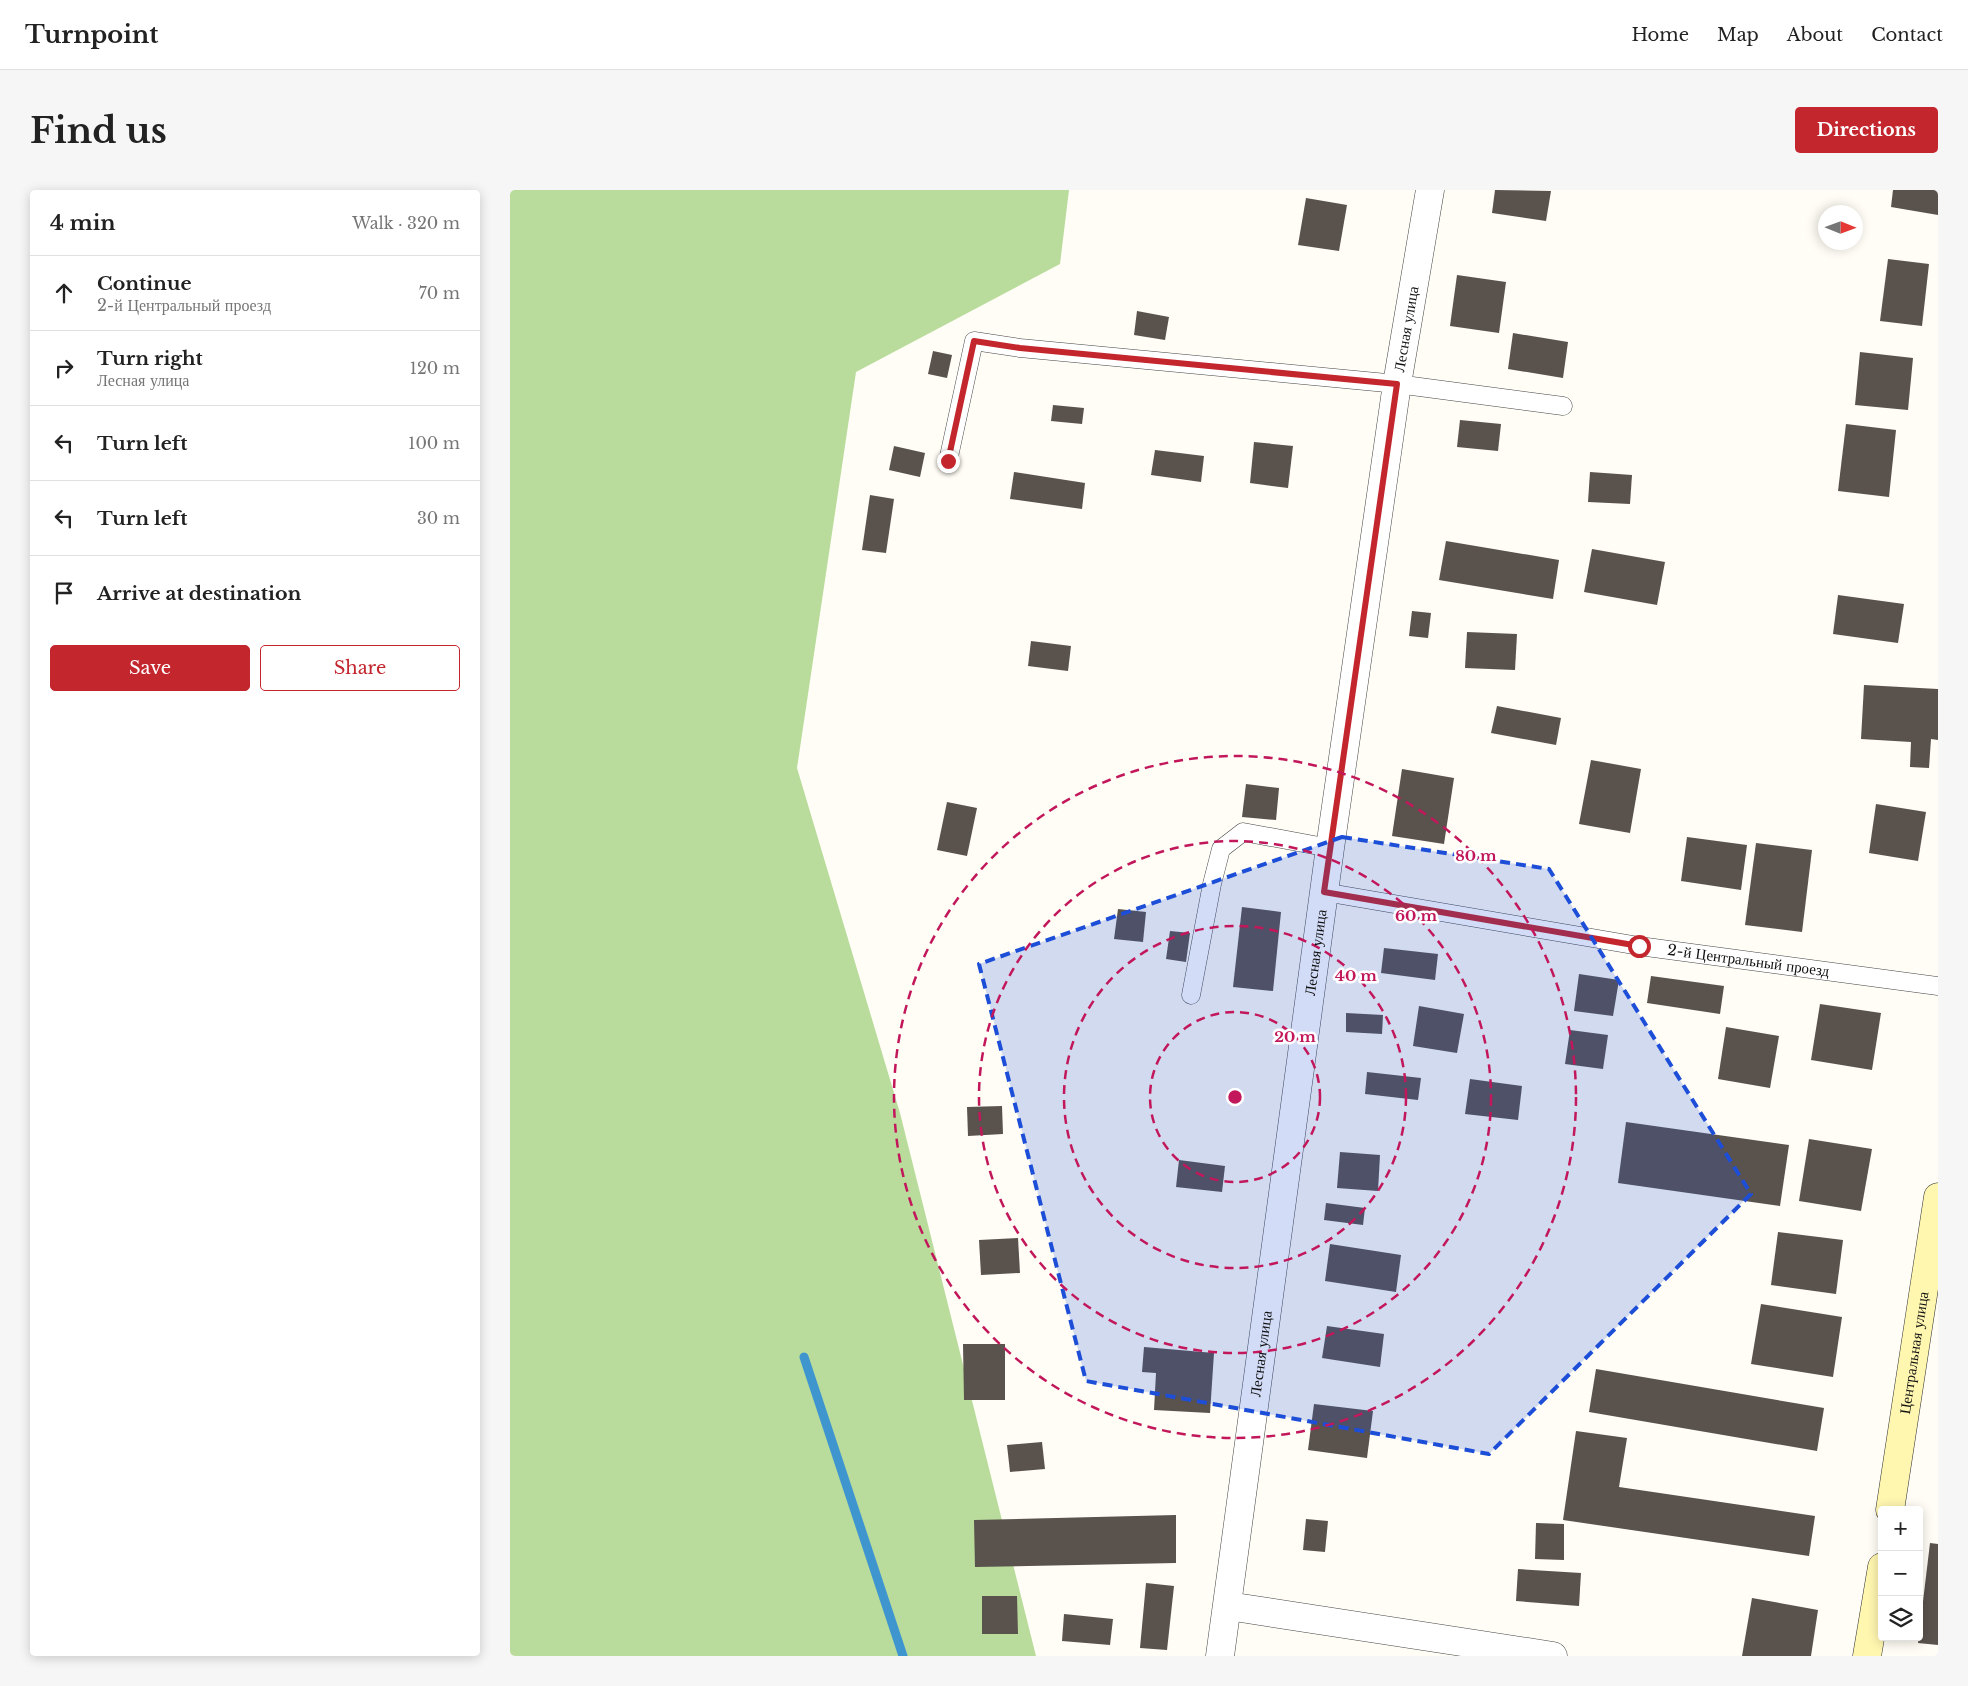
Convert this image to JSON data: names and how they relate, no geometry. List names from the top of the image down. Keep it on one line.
{"streets":{"street":["Лесная улица","Центральная улица"],"lane":["2-й Центральный проезд"]},"crossings":[["Лесная улица","2-й Центральный проезд"]],"north":"right","page":{"header":"Turnpoint","nav":["Home","Map","About","Contact"],"buttons":["Directions",["Save","Share"]],"title":"Find us","heading":["4 min","Walk · 320 m"],"list":[["Continue","2-й Центральный проезд","70 m"],["Turn right","Лесная улица","120 m"],["Turn left","100 m"],["Turn left","30 m"],"Arrive at destination"],"map_buttons":["+","−"]},"rings":["80 m","60 m","40 m","20 m"]}
